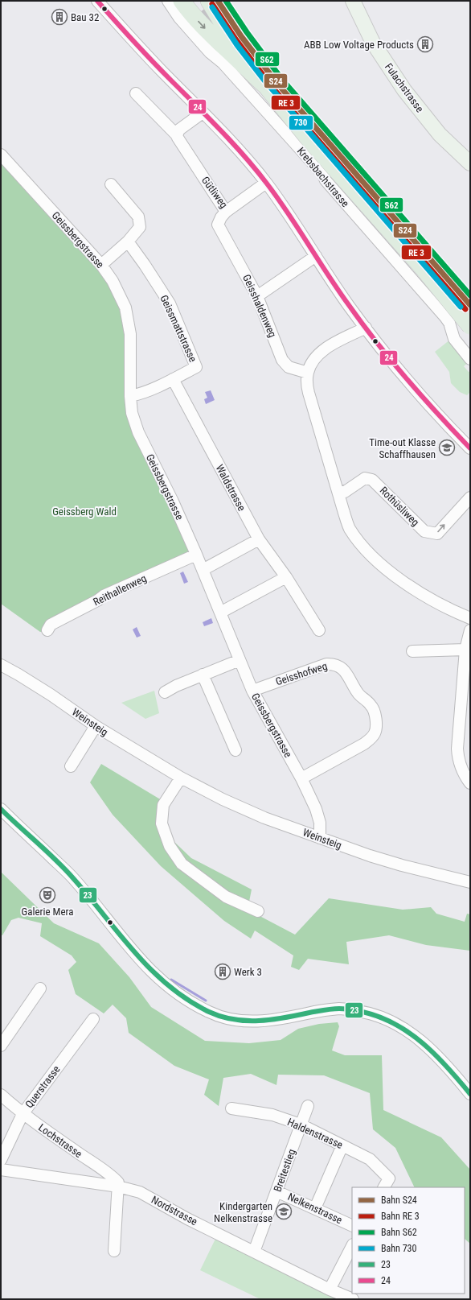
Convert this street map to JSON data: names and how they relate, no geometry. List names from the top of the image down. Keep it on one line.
{"streets":{"main road":["Fulachstrasse"],"street":["Krebsbachstrasse","Gütliweg","Geissbergstrasse","Geisshaldenweg","Geissmattstrasse","Waldstrasse","Rothüsliweg","Reithallenweg","Geisshofweg","Weinsteig","Querstrasse","Haldenstrasse","Lochstrasse","Breitestieg","Nelkenstrasse","Nordstrasse"]},"crossings":[["Gütliweg","Geisshaldenweg"],["Geissbergstrasse","Reithallenweg"],["Geissbergstrasse","Geisshofweg"],["Geissbergstrasse","Weinsteig"],["Geissmattstrasse","Waldstrasse"],["Querstrasse","Lochstrasse"],["Haldenstrasse","Breitestieg"],["Lochstrasse","Nordstrasse"],["Breitestieg","Nelkenstrasse"],["Breitestieg","Nordstrasse"]],"parks":["Geissberg Wald"],"places":{"building":["Bau 32","ABB Low Voltage Products","Werk 3"],"school or university":["Time-out Klasse Schaffhausen","Kindergarten Nelkenstrasse"],"theatre":["Galerie Mera"]},"lines":["rail line S24","rail line S62","transit line 24","rail line 730","transit line 23"],"legend":["Bahn S24","Bahn RE 3","Bahn S62","Bahn 730","23","24"]}
